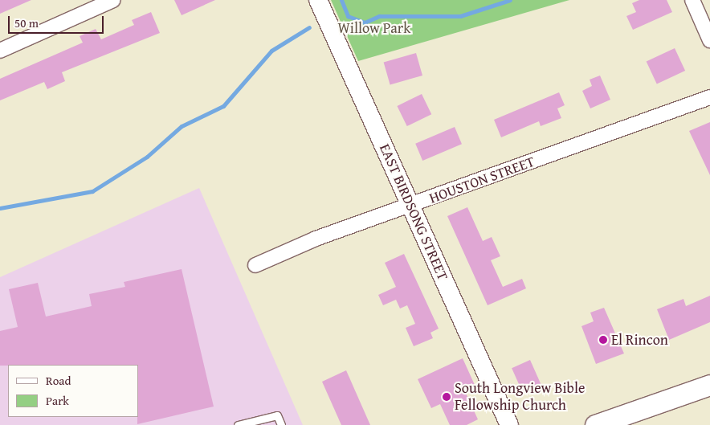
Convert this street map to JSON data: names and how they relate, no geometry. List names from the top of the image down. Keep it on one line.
{"streets":{"street":["HOUSTON STREET","EAST BIRDSONG STREET"]},"crossings":[["HOUSTON STREET","EAST BIRDSONG STREET"]],"parks":["Willow Park"],"places":["El Rincon","South Longview Bible Fellowship Church"],"legend":["Road","Park"],"scale_bar":"50 m"}
